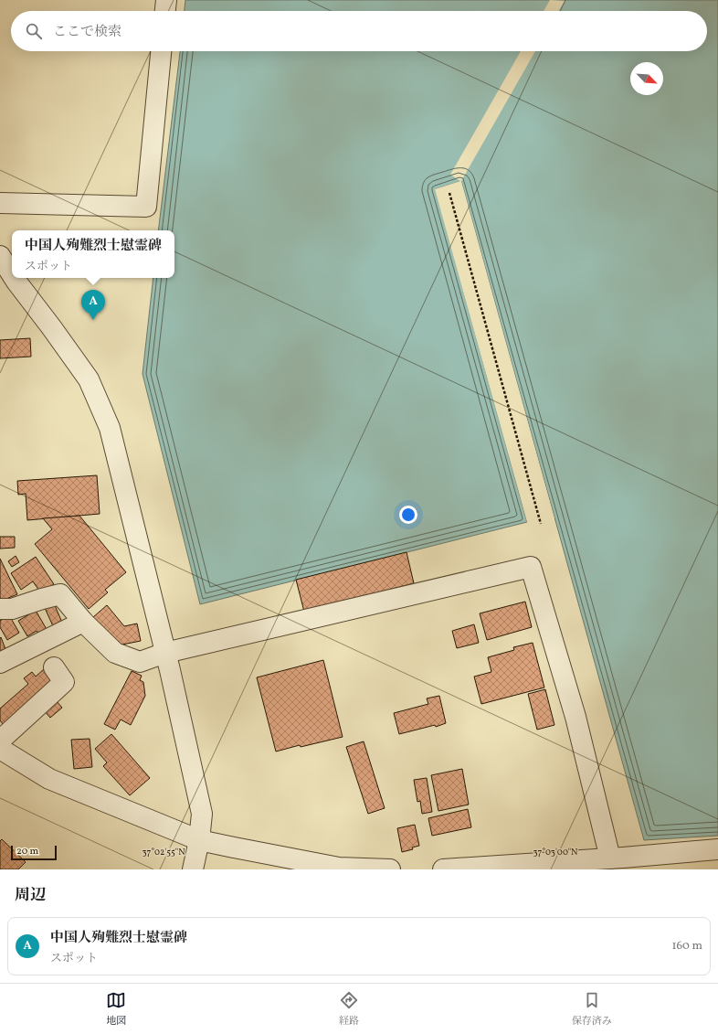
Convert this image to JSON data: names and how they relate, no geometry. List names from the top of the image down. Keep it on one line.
{"scale_bar":"20 m","north":"bottom right","page":{"search":"ここで検索","popup":["中国人殉難烈士慰霊碑","スポット"],"pins":"A","scale":"20 m","heading":"周辺","list":[{"mark":"A","name":"中国人殉難烈士慰霊碑","note":"スポット","value":"160 m"}],"nav":["地図","経路","保存済み"]},"coordinates":["37°03'00\"N","37°02'55\"N"]}
